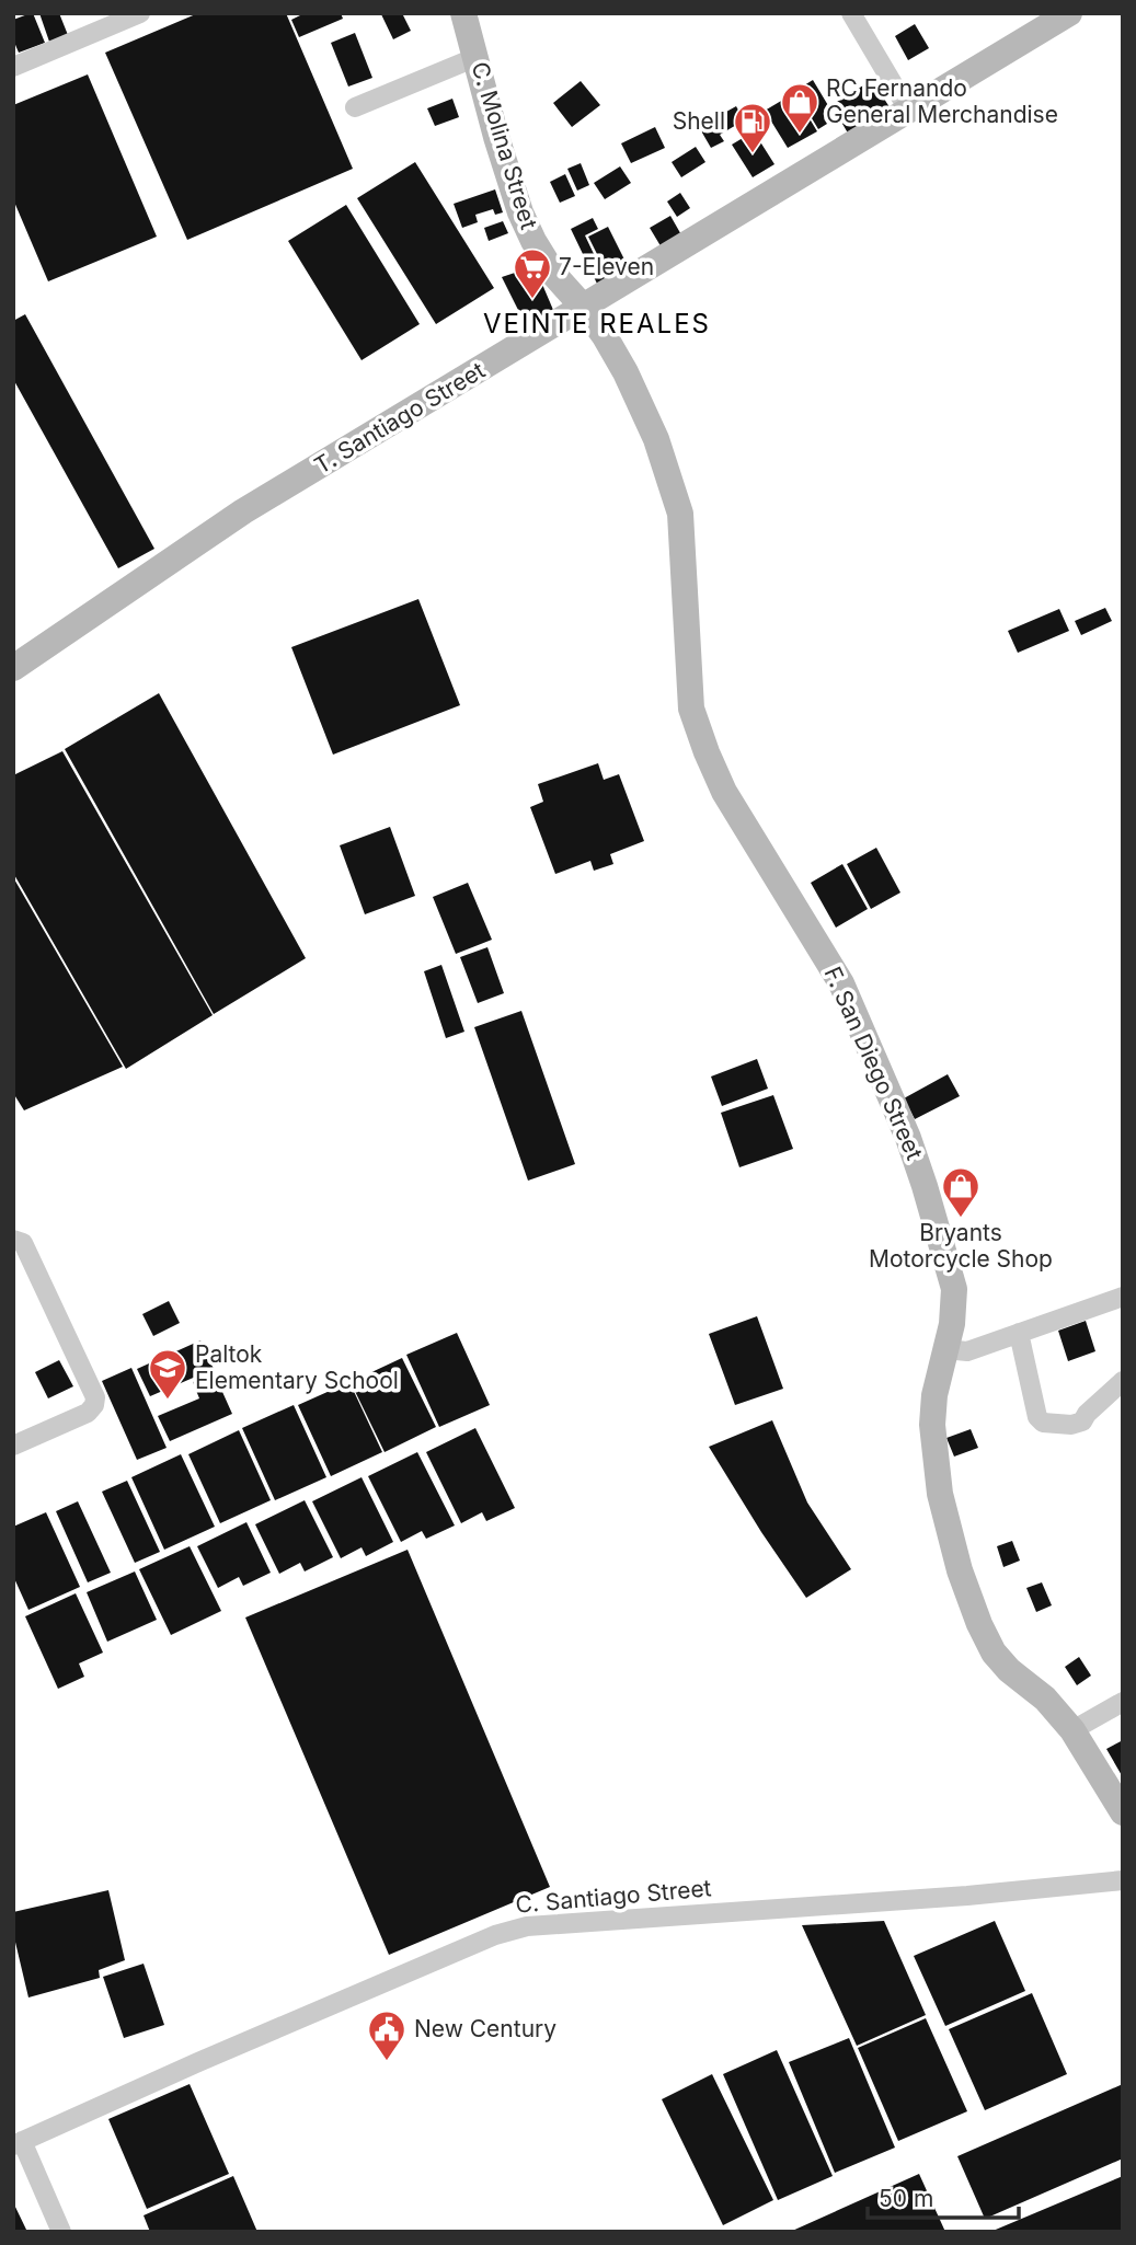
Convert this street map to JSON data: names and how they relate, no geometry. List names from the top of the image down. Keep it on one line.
{"streets":{"street":["C. Molina Street","T. Santiago Street","F. San Diego Street","C. Santiago Street"]},"crossings":[["C. Molina Street","T. Santiago Street"],["C. Molina Street","F. San Diego Street"],["T. Santiago Street","F. San Diego Street"]],"districts":["VEINTE REALES"],"places":{"shop":["RC Fernando General Merchandise","Bryants Motorcycle Shop"],"fuel station":["Shell"],"supermarket":["7-Eleven"],"school or university":["Paltok Elementary School"],"public building":["New Century"]},"scale_bar":"50 m"}
